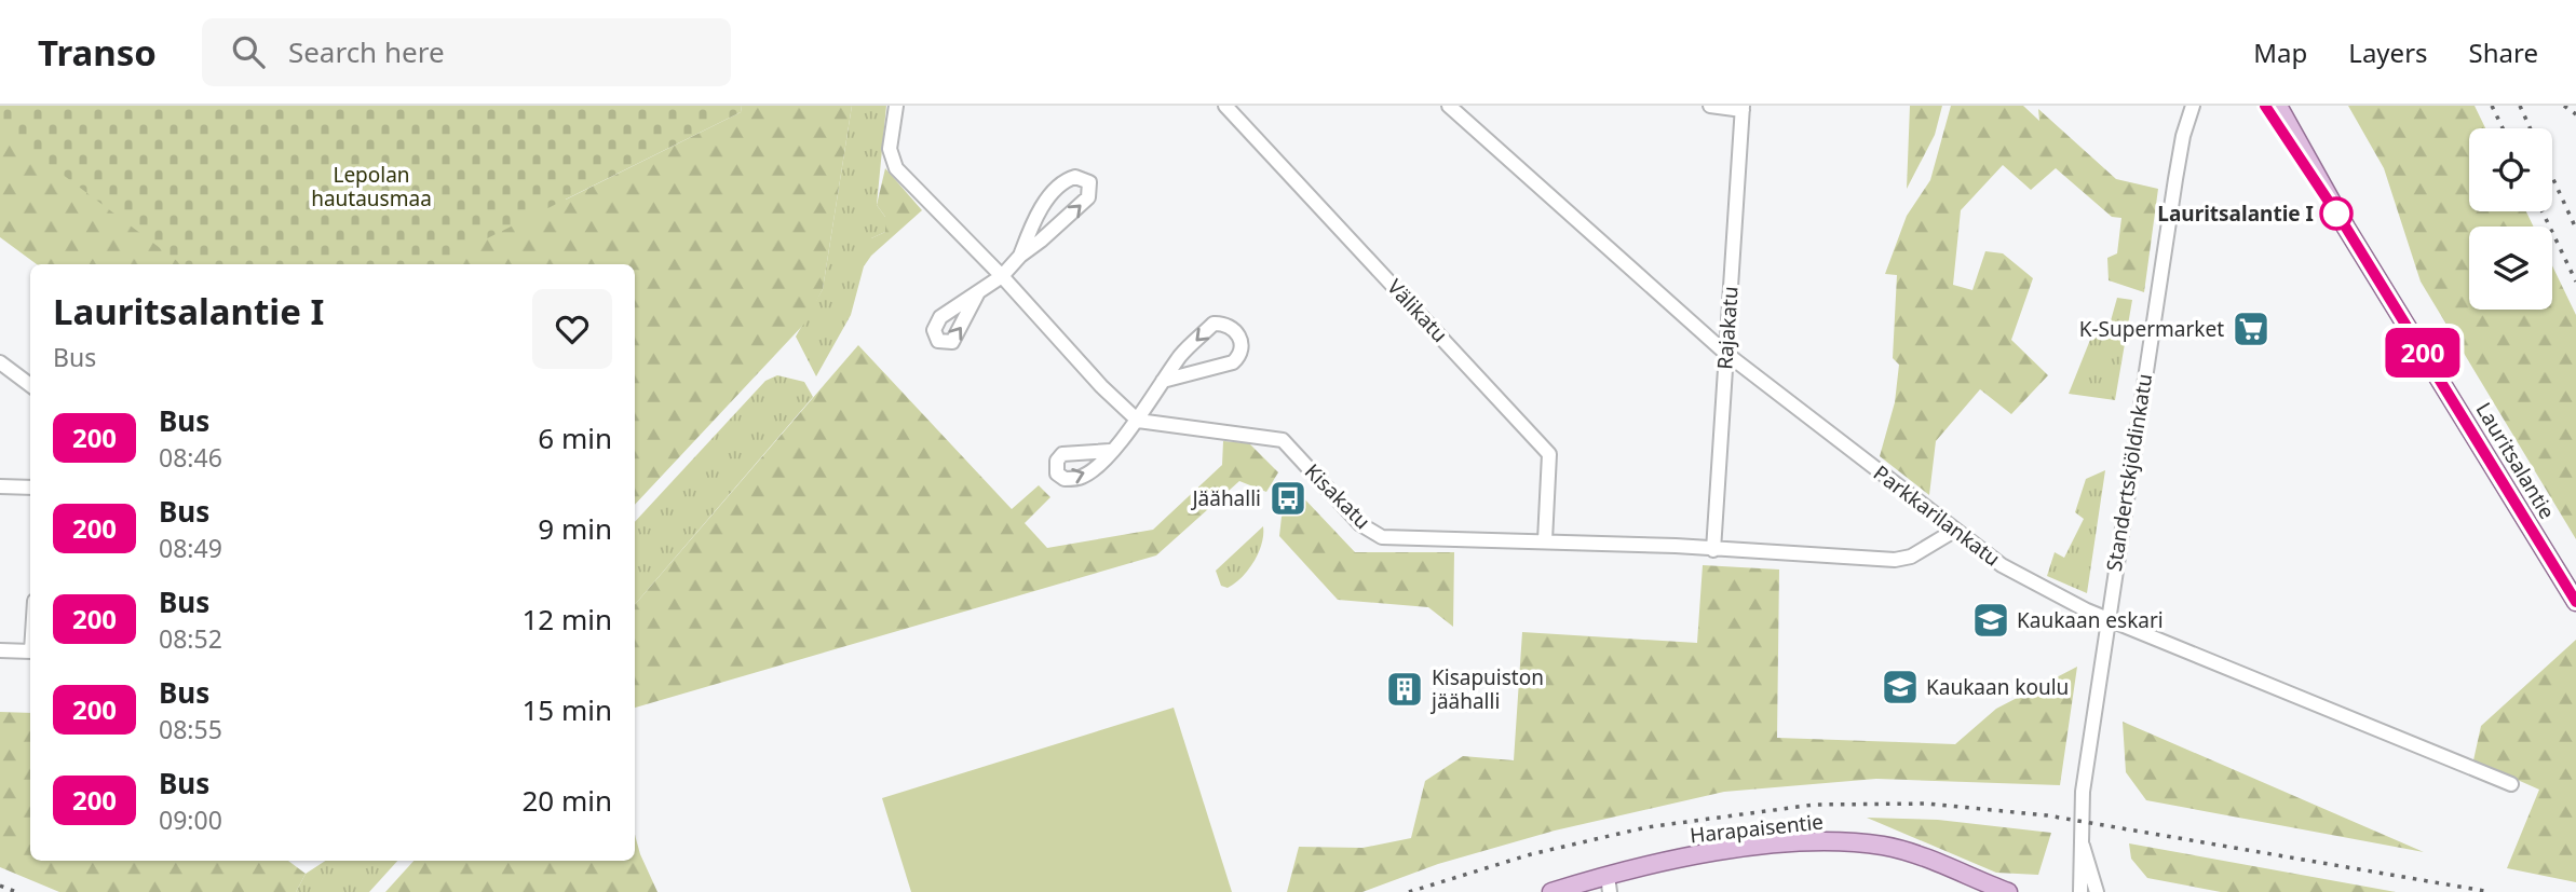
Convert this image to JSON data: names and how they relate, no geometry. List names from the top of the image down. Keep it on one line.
{"streets":{"main road":["Lauritsalantie","Harapaisentie"],"street":["Välikatu","Rajakatu","Standertskjöldinkatu","Kisakatu","Parkkarilankatu"]},"crossings":[["Välikatu","Kisakatu"],["Rajakatu","Kisakatu"],["Rajakatu","Parkkarilankatu"],["Standertskjöldinkatu","Parkkarilankatu"],["Kisakatu","Parkkarilankatu"]],"parks":["Lepolan hautausmaa"],"places":{"other":["Lauritsalantie I"],"supermarket":["K-Supermarket"],"bus stop":["Jäähalli"],"school or university":["Kaukaan eskari","Kaukaan koulu"],"building":["Kisapuiston jäähalli"]},"lines":["bus line 200"],"page":{"header":"Transo","search":"Search here","nav":["Map","Layers","Share"],"on_map":"200","heading":["Lauritsalantie I","Bus"],"list":[{"mark":"200","name":"Bus","note":"08:46","value":"6 min"},{"mark":"200","name":"Bus","note":"08:49","value":"9 min"},{"mark":"200","name":"Bus","note":"08:52","value":"12 min"},{"mark":"200","name":"Bus","note":"08:55","value":"15 min"},{"mark":"200","name":"Bus","note":"09:00","value":"20 min"}]}}
